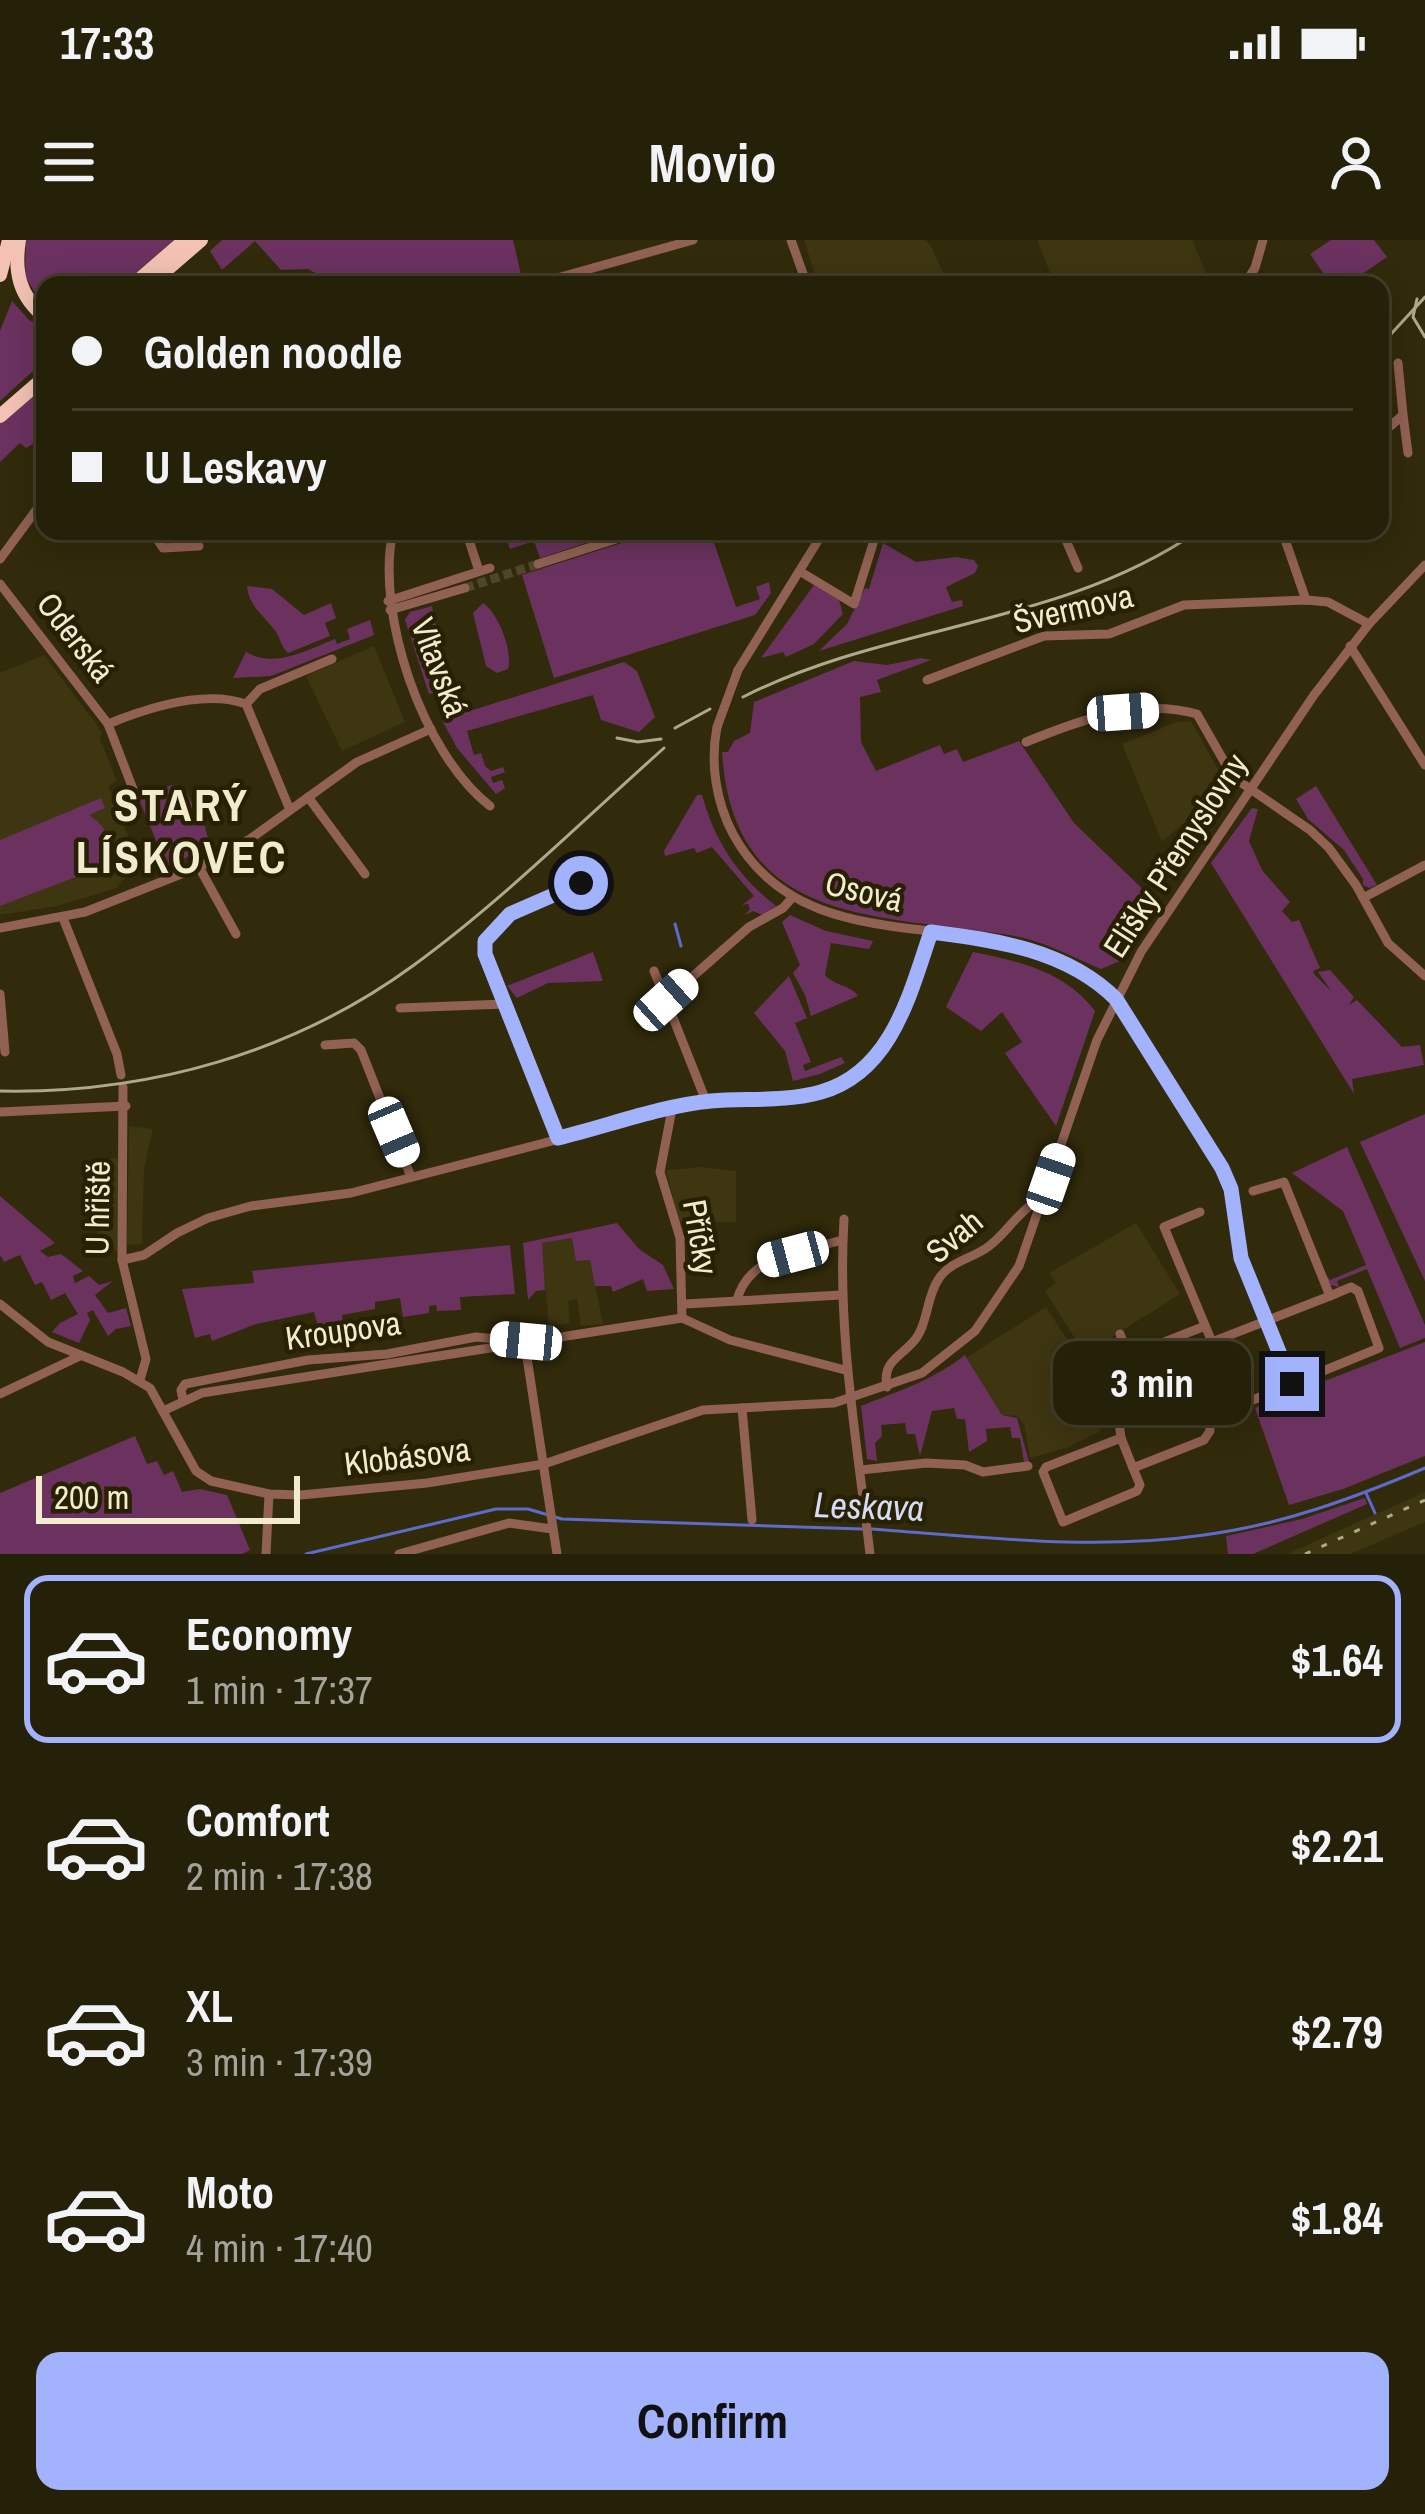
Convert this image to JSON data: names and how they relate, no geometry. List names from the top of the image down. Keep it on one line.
{"streets":{"street":["Švermova","Oderská","Vltavská","Elišky Přemyslovny","Osová","U hřiště","Svah","Příčky","Kroupova","Klobásova"]},"crossings":[["Švermova","Elišky Přemyslovny"],["Elišky Přemyslovny","Osová"],["Elišky Přemyslovny","Svah"],["Elišky Přemyslovny","Klobásova"],["U hřiště","Klobásova"],["Příčky","Kroupova"],["Kroupova","Klobásova"]],"districts":["STARÝ LÍSKOVEC"],"water":["Leskava"],"scale_bar":"200 m","page":{"status":"17:33","header":"Movio","banner":["Golden noodle","U Leskavy"],"bubble":"3 min","scale":"200 m","list":[{"name":"Economy","note":"1 min · 17:37","value":"$1.64"},{"name":"Comfort","note":"2 min · 17:38","value":"$2.21"},{"name":"XL","note":"3 min · 17:39","value":"$2.79"},{"name":"Moto","note":"4 min · 17:40","value":"$1.84"}],"buttons":"Confirm"}}
